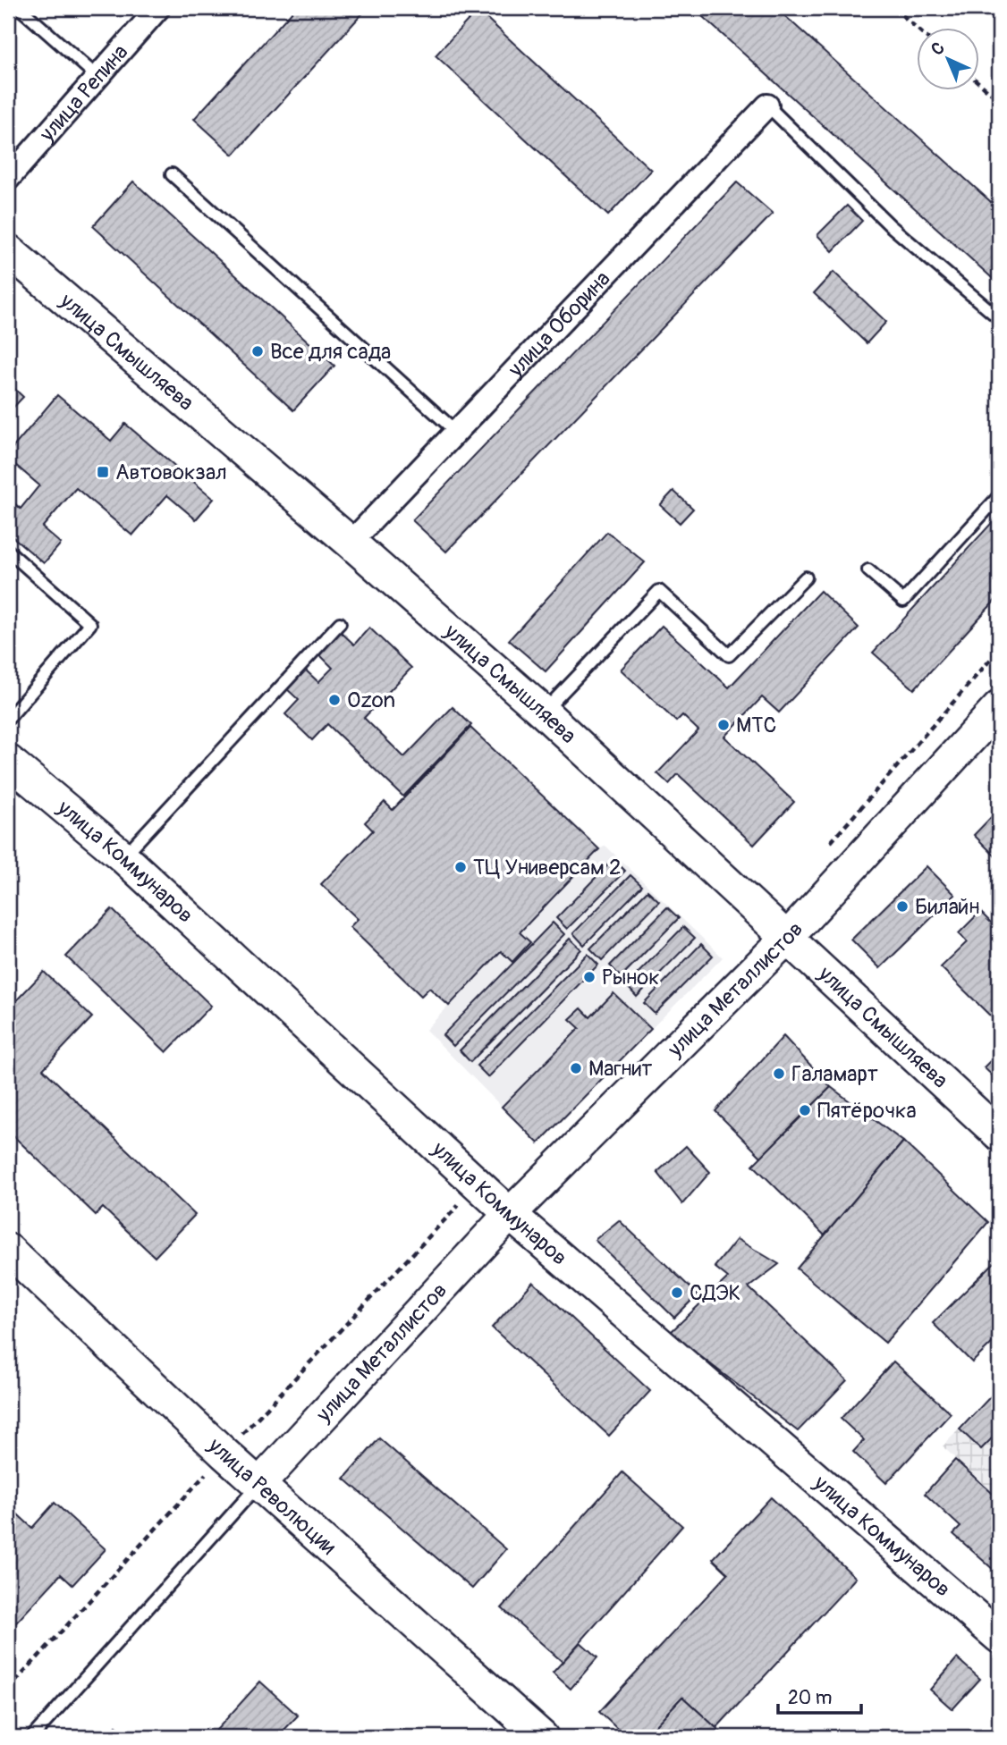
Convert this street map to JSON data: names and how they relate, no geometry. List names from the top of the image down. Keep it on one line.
{"streets":{"street":["улица Репина","улица Оборина","улица Смышляева","улица Коммунаров","улица Металлистов","улица Революции"]},"crossings":[["улица Оборина","улица Смышляева"],["улица Смышляева","улица Металлистов"],["улица Коммунаров","улица Металлистов"],["улица Металлистов","улица Революции"]],"places":{"other":["Все для сада","Ozon","МТС","ТЦ Универсам 2","Билайн","Рынок","Магнит","Галамарт","Пятёрочка","СДЭК"],"transit":["Автовокзал"]},"scale_bar":"20 m","north":"top left"}
